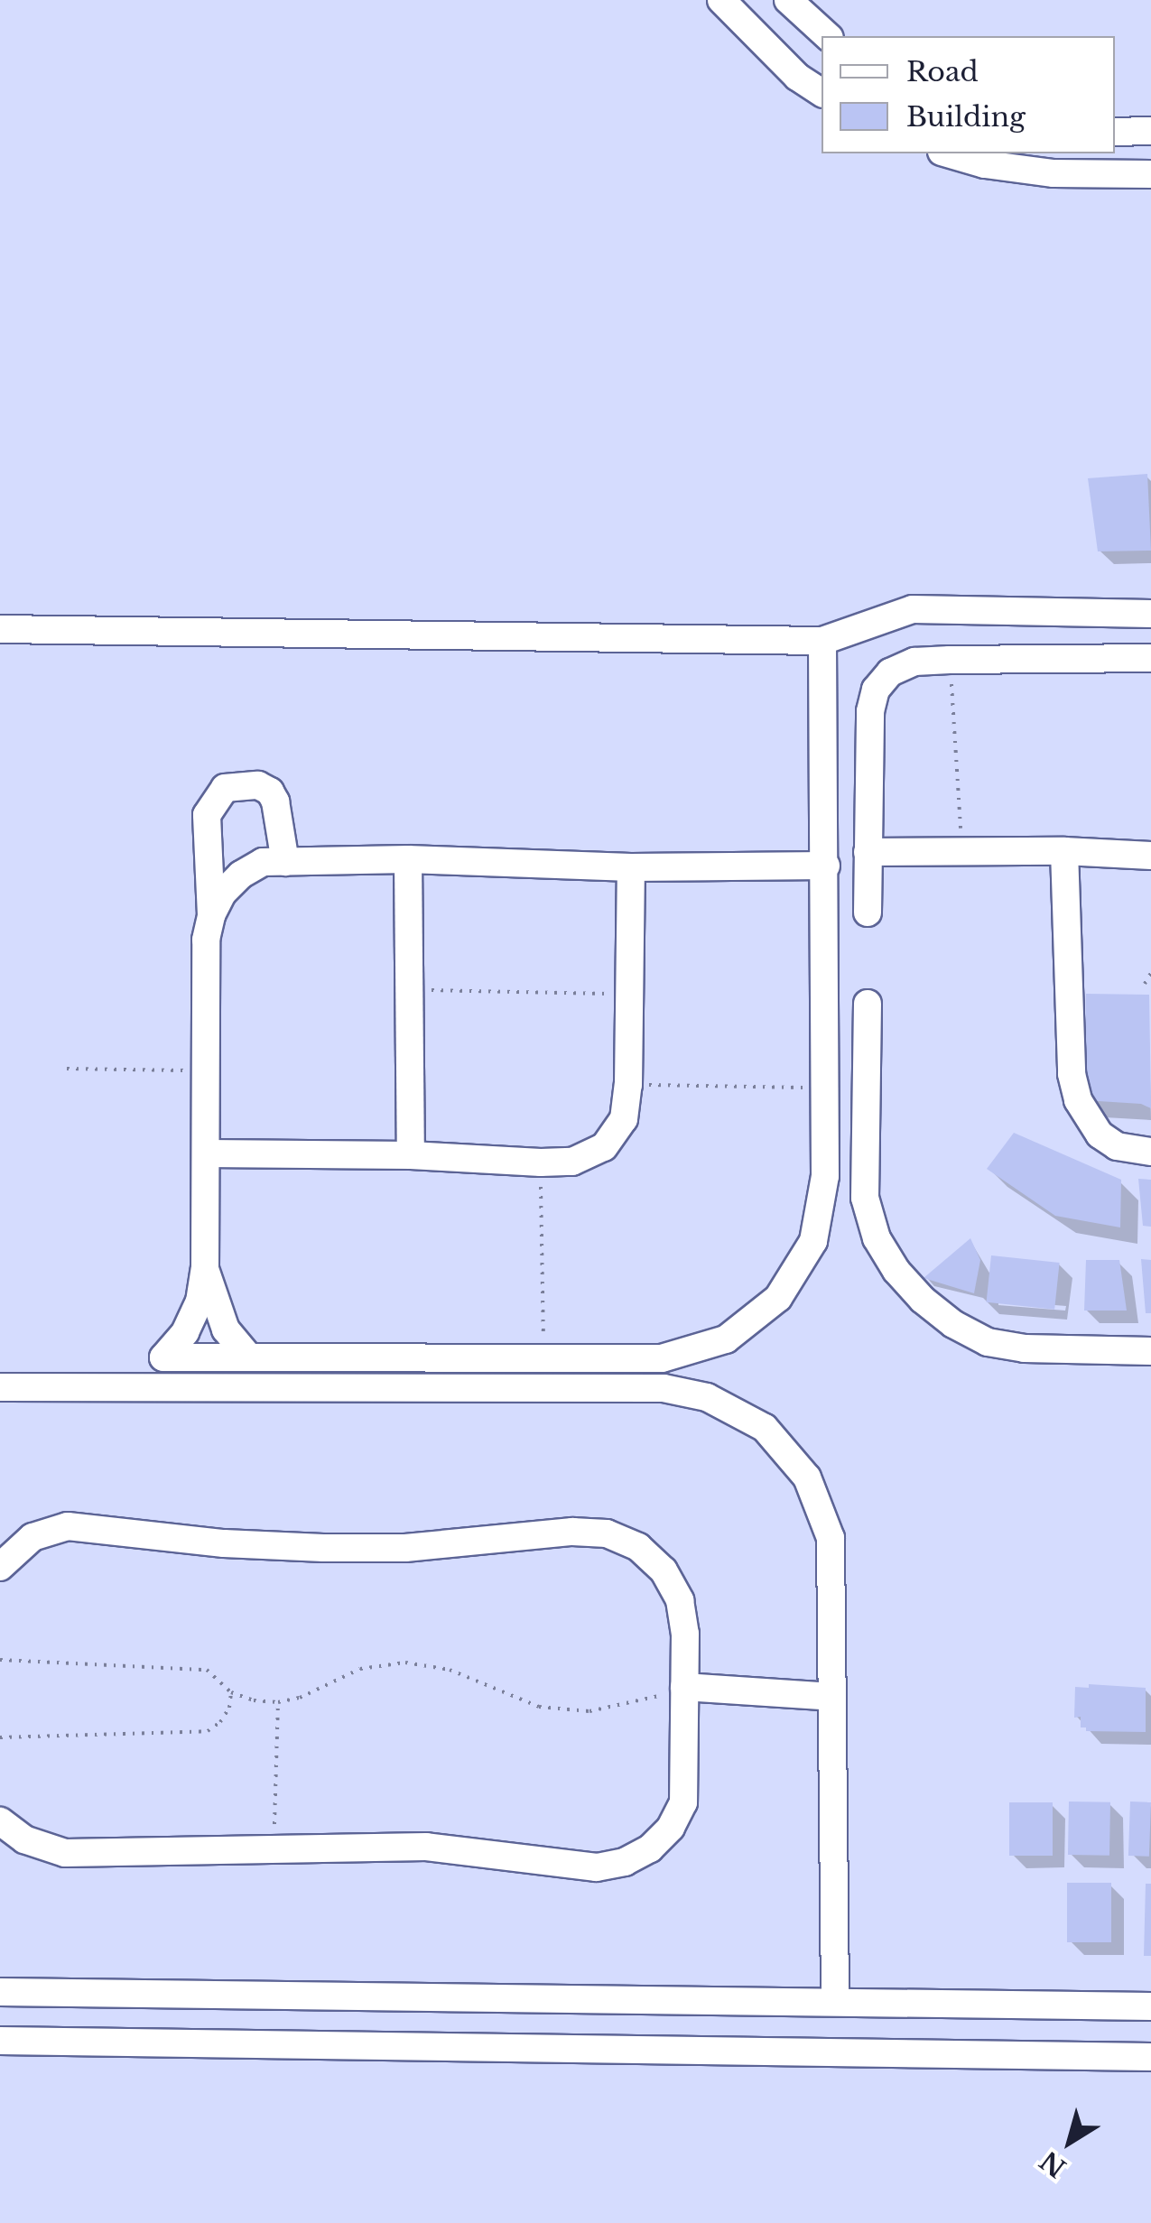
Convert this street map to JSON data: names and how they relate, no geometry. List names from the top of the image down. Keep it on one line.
{"legend":["Road","Building"],"north":"bottom left"}
